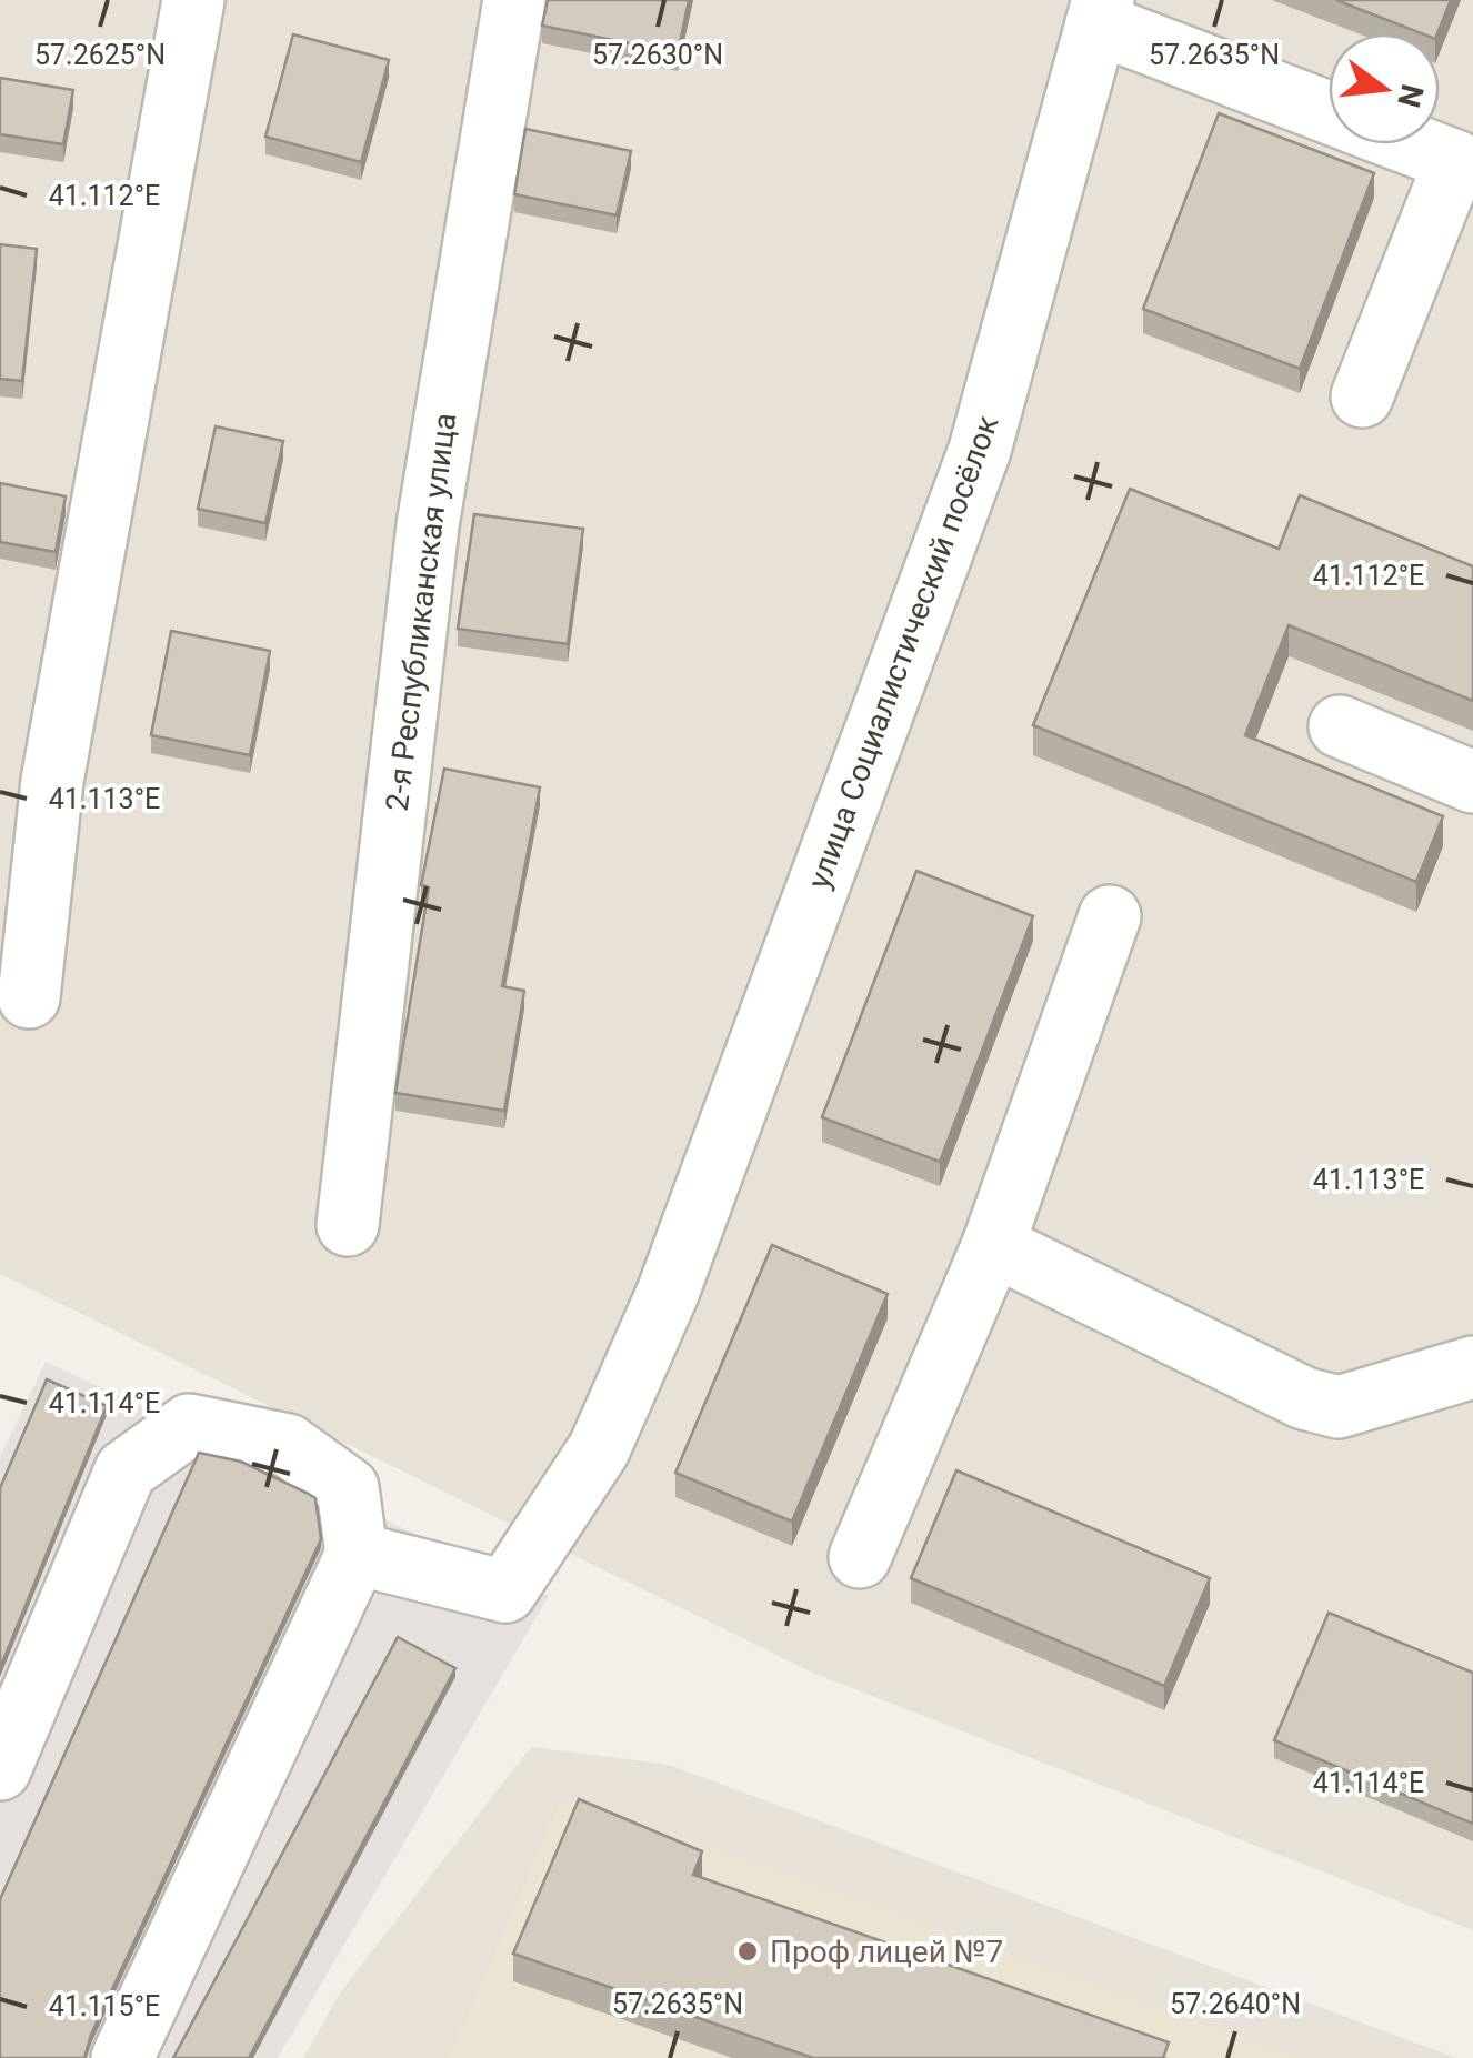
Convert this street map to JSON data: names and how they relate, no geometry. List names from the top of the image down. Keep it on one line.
{"streets":{"street":["2-я Республиканская улица","улица Социалистический посёлок"]},"places":["Проф лицей №7"],"north":"right","coordinates":["57.2625°N","57.2630°N","57.2635°N","41.112°E","41.113°E","41.114°E","57.2640°N","41.115°E"]}
